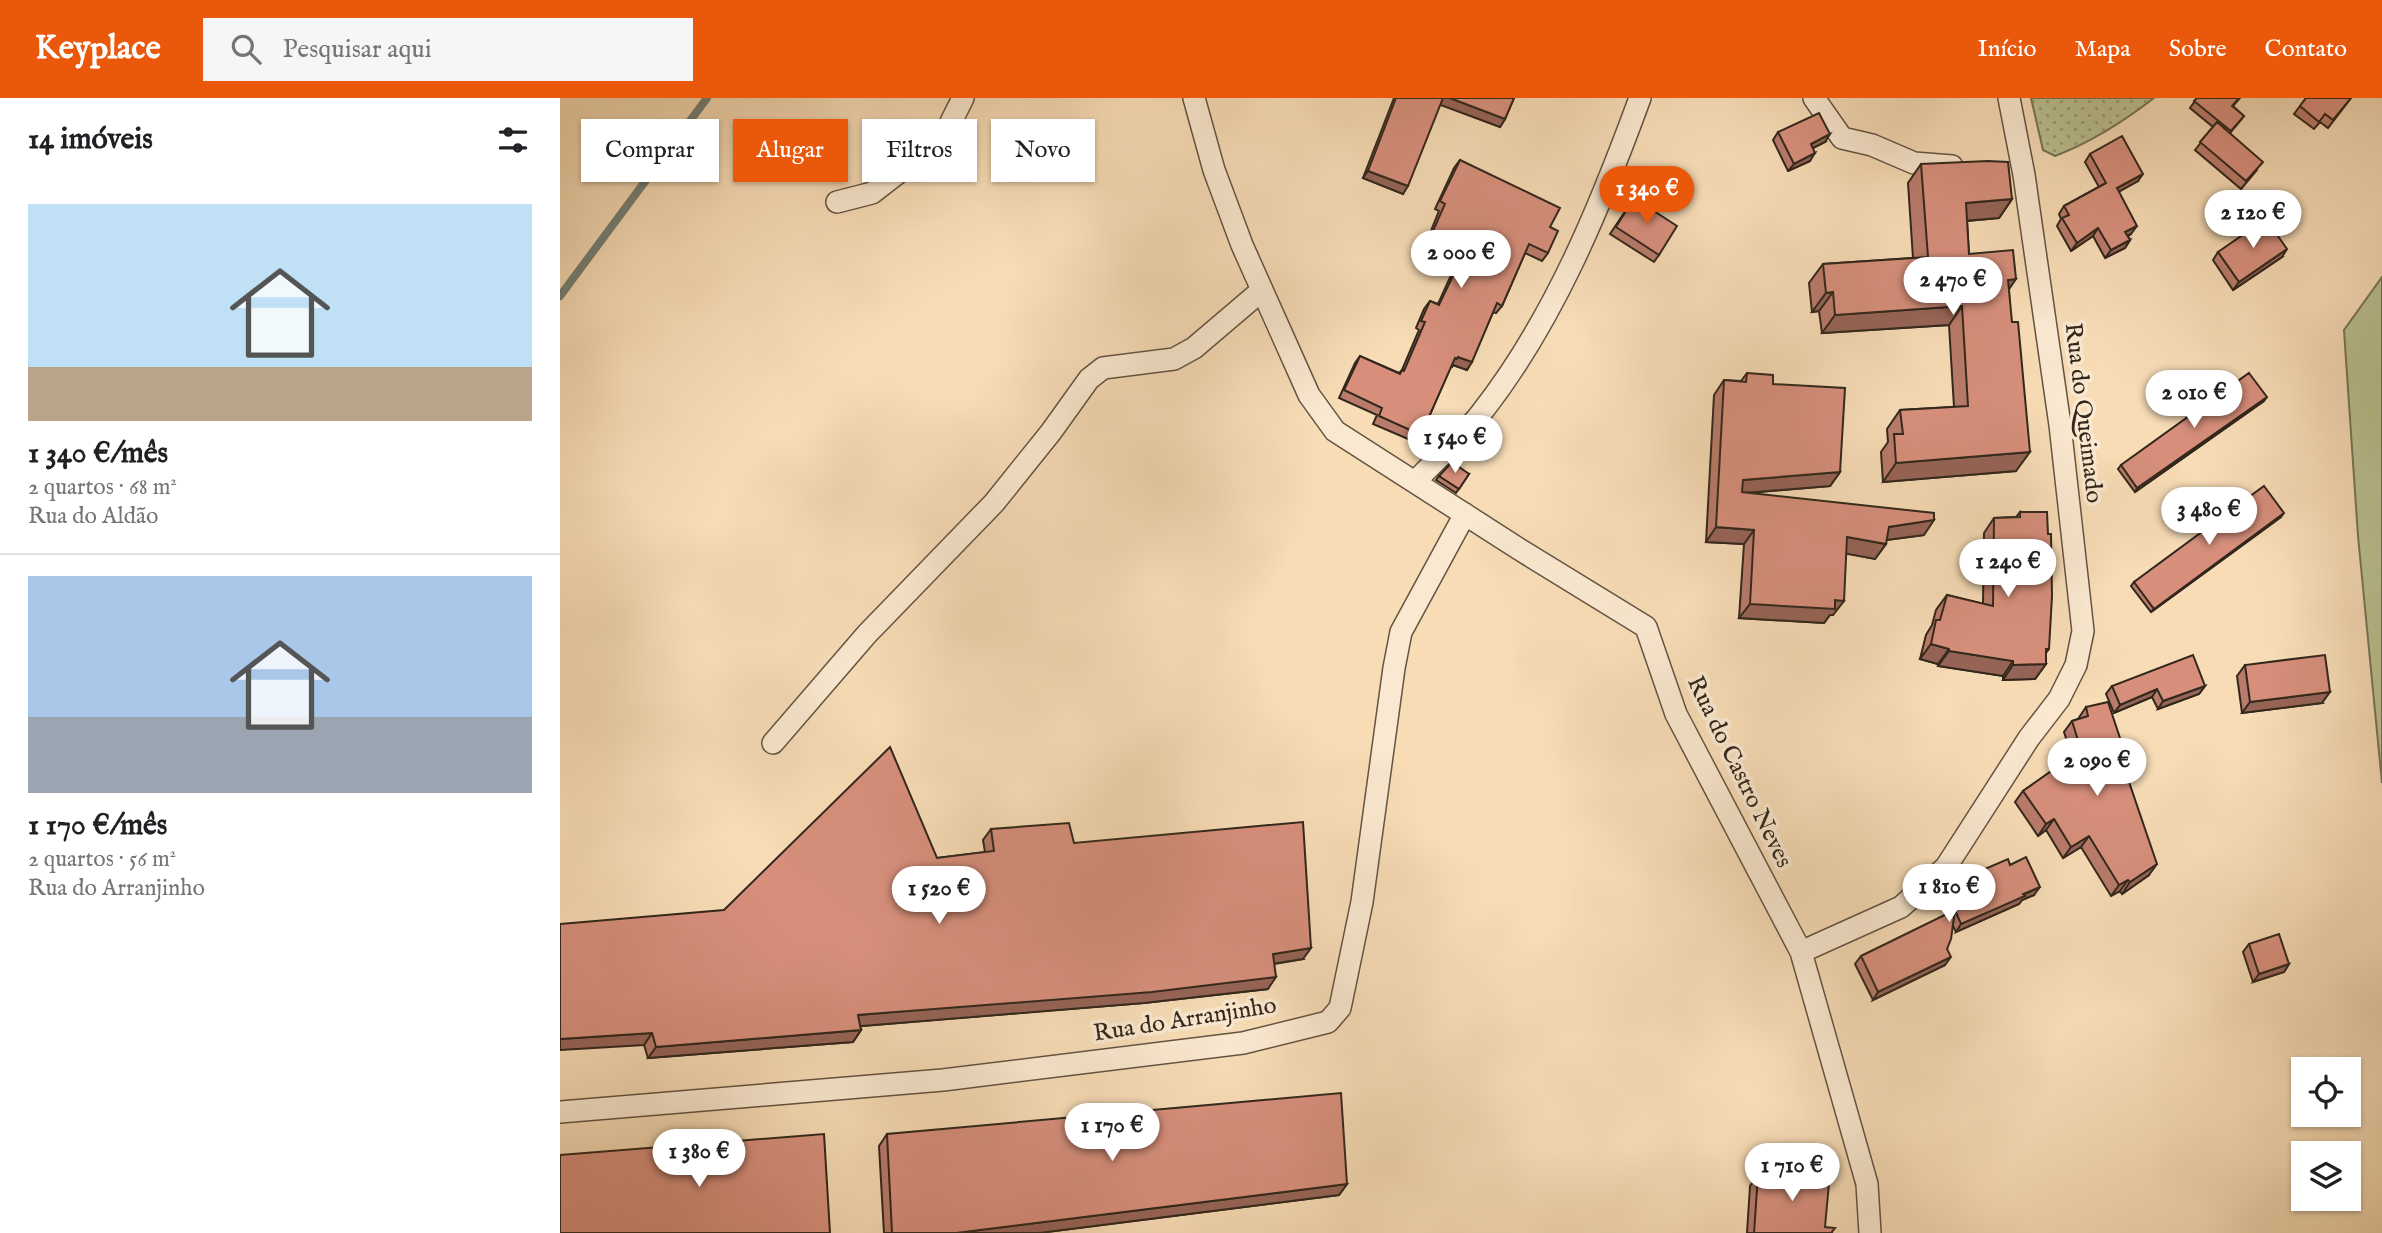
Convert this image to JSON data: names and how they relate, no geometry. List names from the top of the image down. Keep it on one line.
{"streets":{"street":["Rua do Queimado","Rua do Castro Neves","Rua do Arranjinho"]},"crossings":[["Rua do Queimado","Rua do Castro Neves"],["Rua do Castro Neves","Rua do Arranjinho"]],"page":{"header":"Keyplace","search":"Pesquisar aqui","nav":["Início","Mapa","Sobre","Contato"],"heading":"14 imóveis","chip":["Comprar","Alugar","Filtros","Novo"],"price":["1 340 €","2 120 €","2 000 €","2 470 €","2 010 €","1 540 €","3 480 €","1 240 €","2 090 €","1 810 €","1 520 €","1 170 €","1 380 €","1 710 €"],"list":[{"name":"1 340 €/mês","note":"2 quartos · 68 m² · Rua do Aldão"},{"name":"1 170 €/mês","note":"2 quartos · 56 m² · Rua do Arranjinho"}]}}
